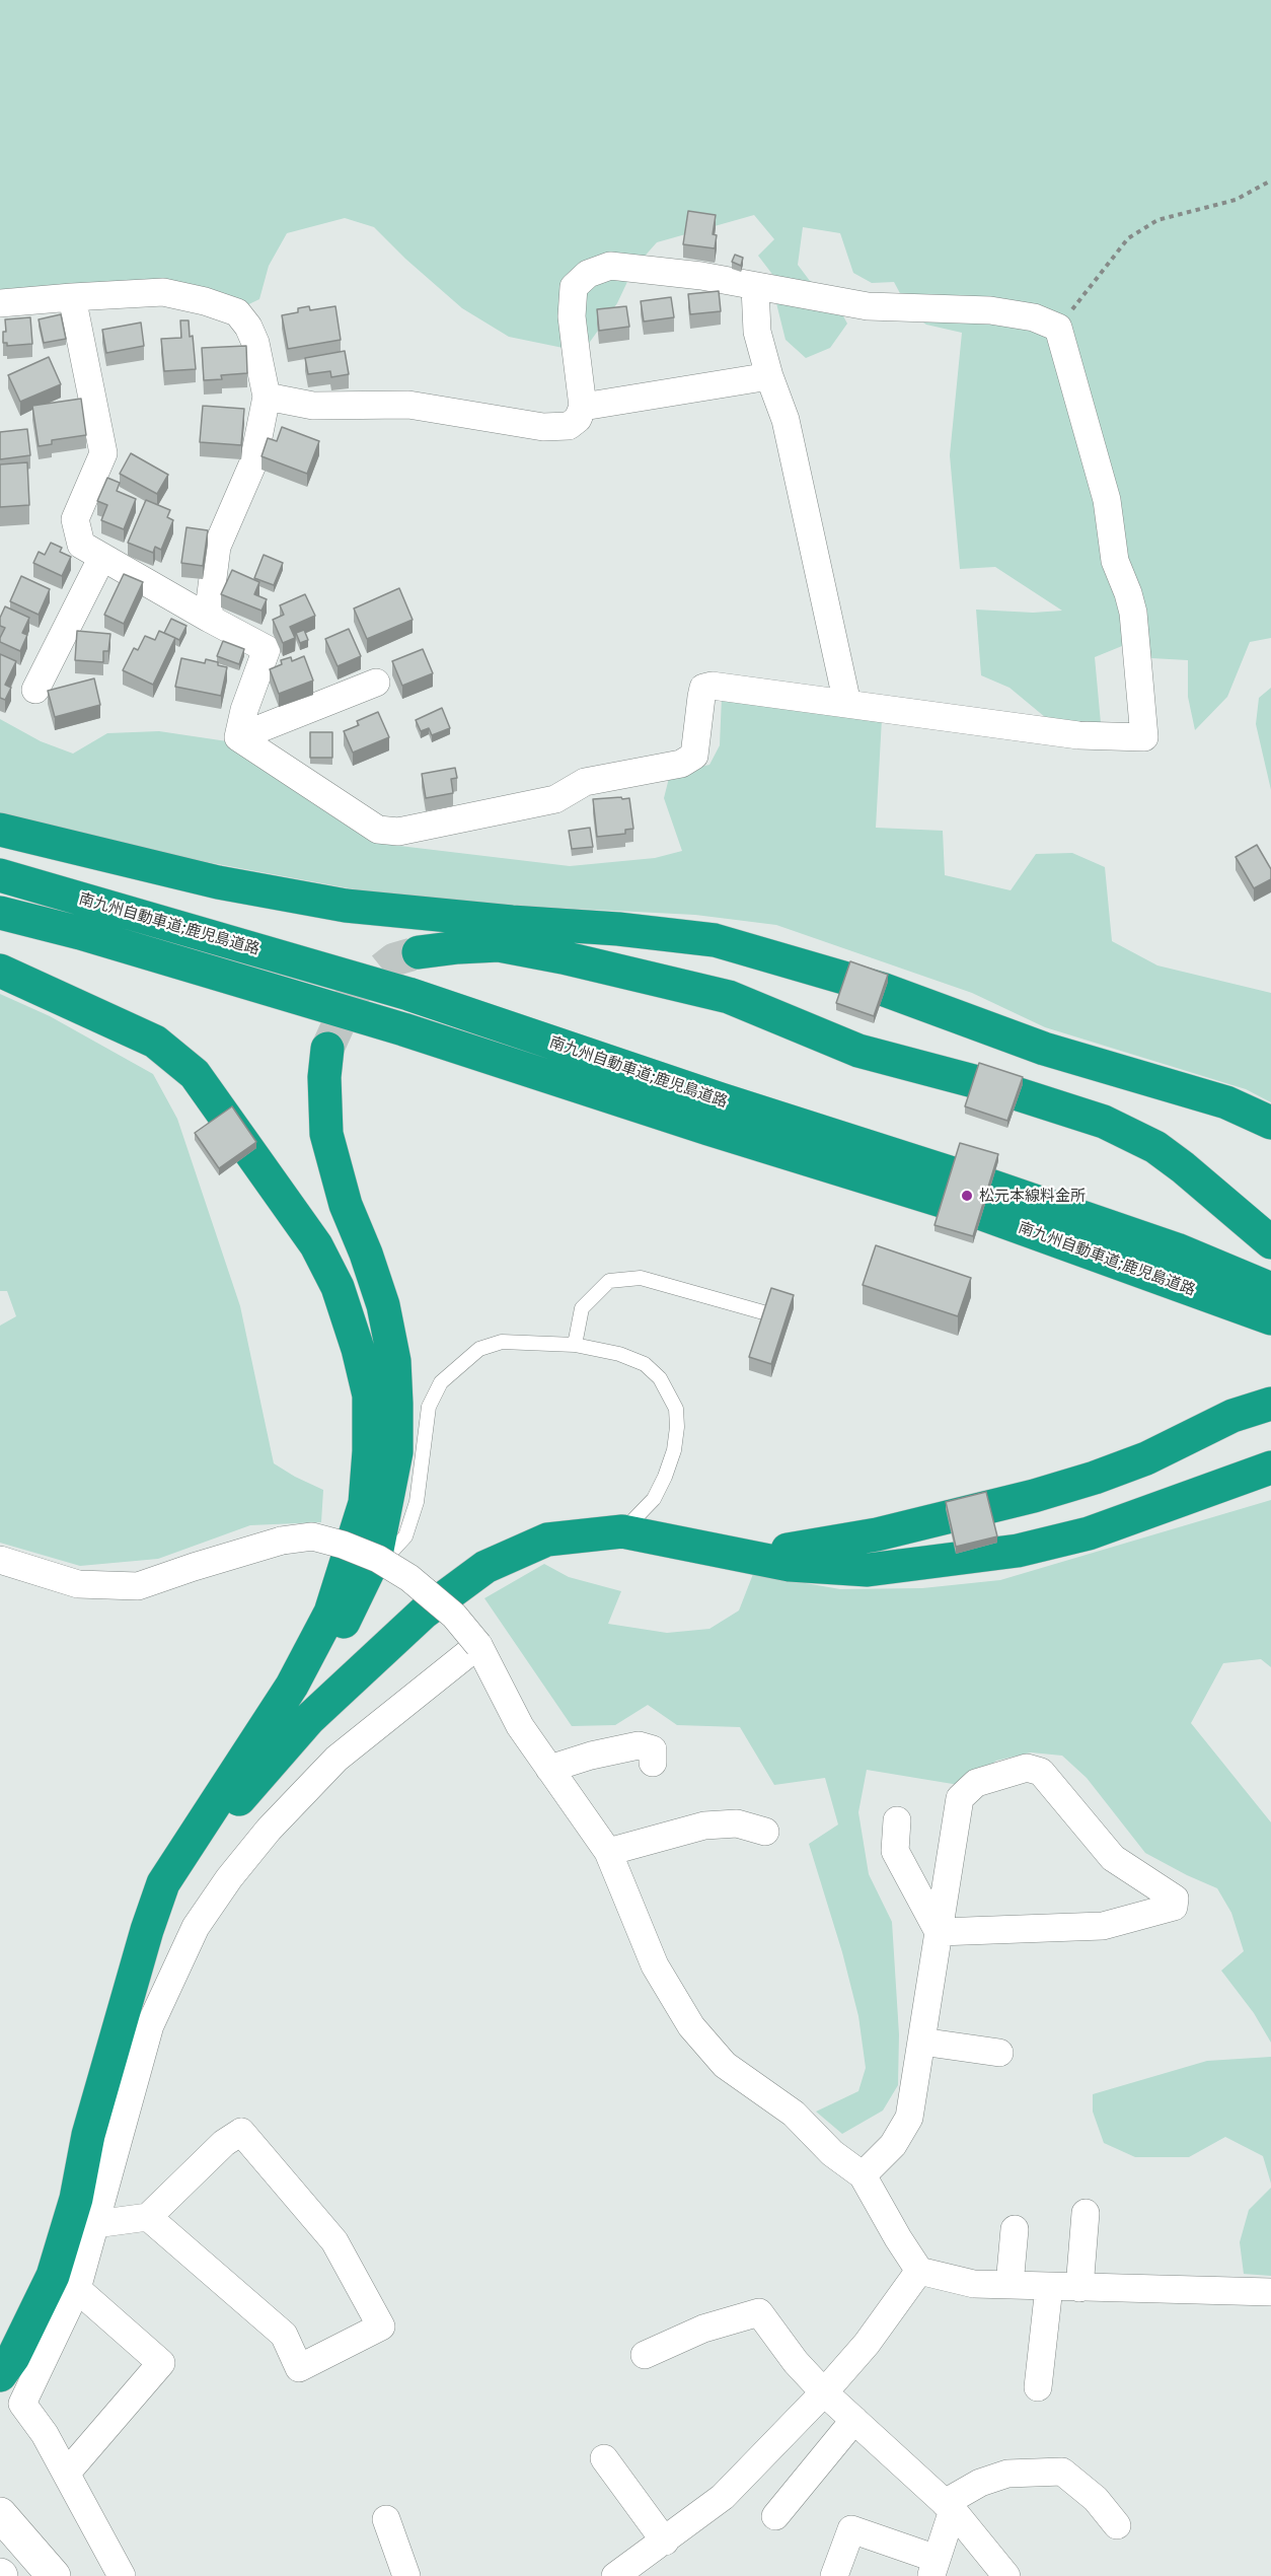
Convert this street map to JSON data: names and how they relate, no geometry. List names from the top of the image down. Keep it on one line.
{"streets":{"highway":["南九州自動車道;鹿児島道路"]},"places":["松元本線料金所"]}
